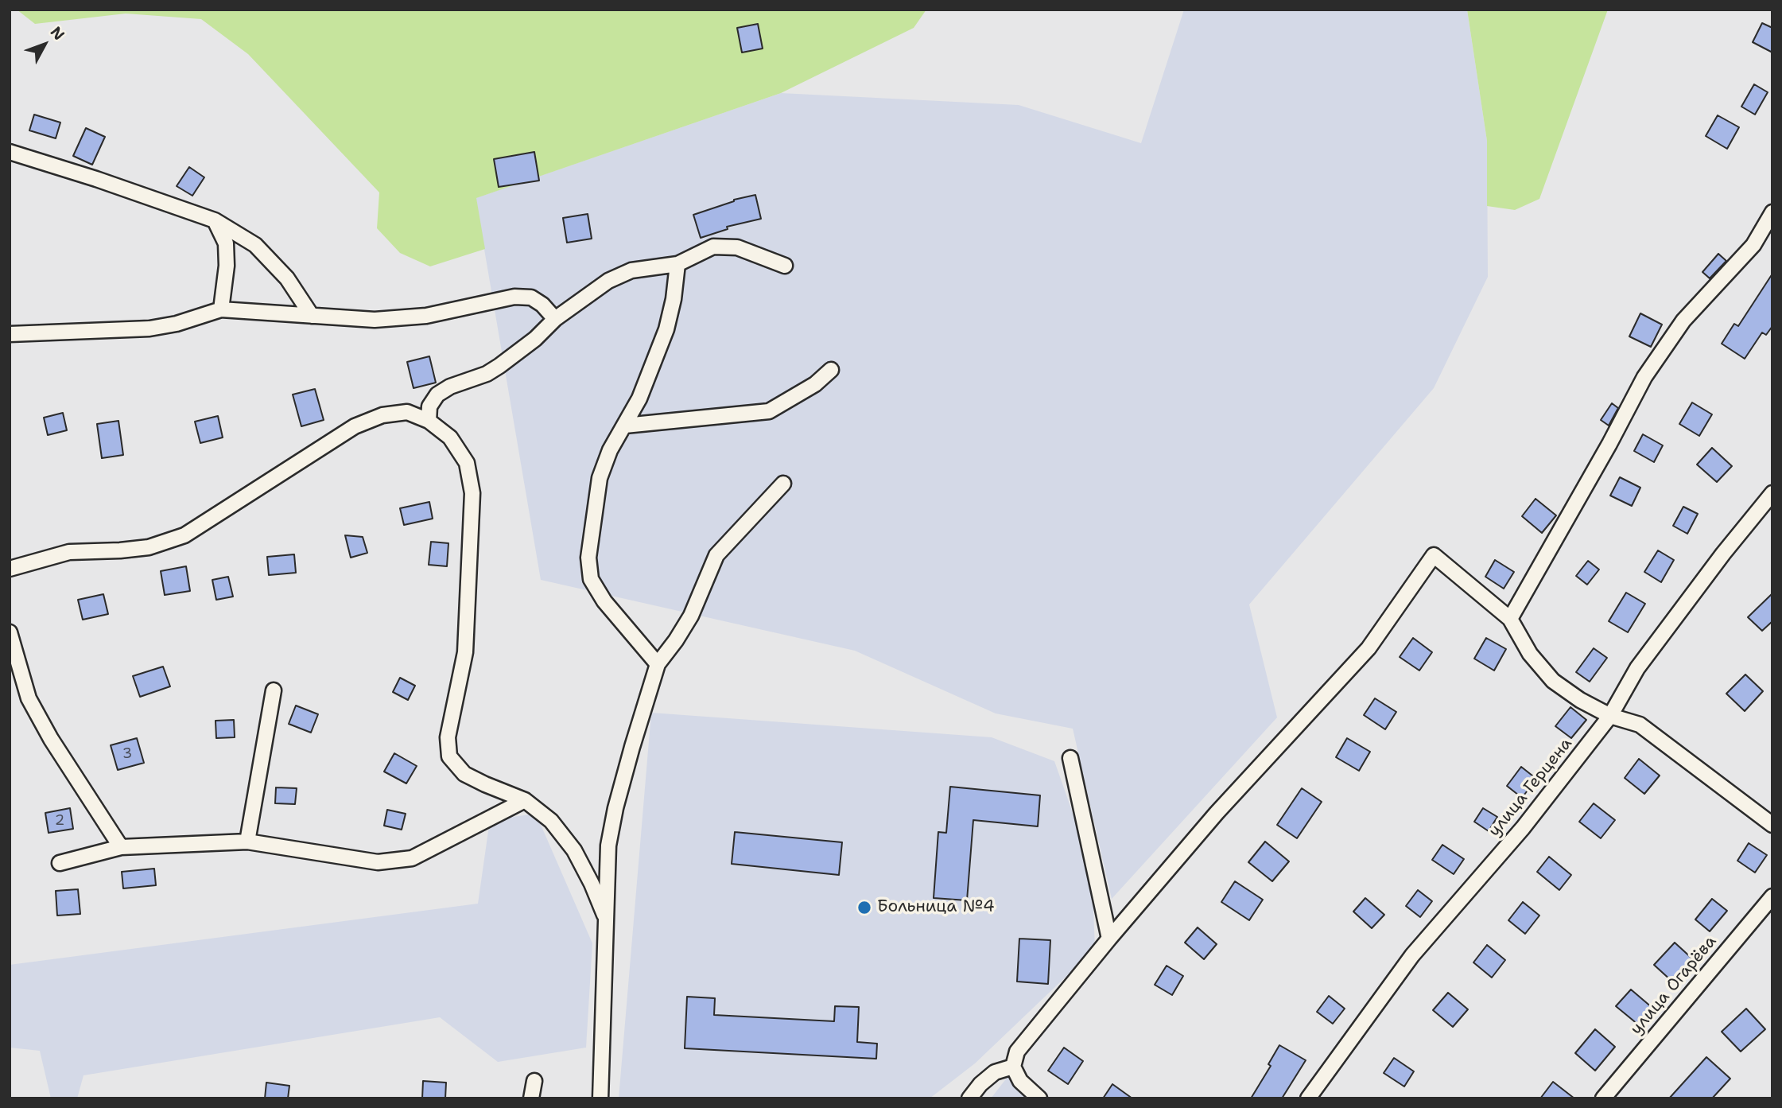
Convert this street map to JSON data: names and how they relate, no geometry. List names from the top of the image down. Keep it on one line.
{"streets":{"street":["улица Герцена","улица Огарёва"]},"places":["Больница №4"],"house_numbers":["3","2"],"north":"top right"}
